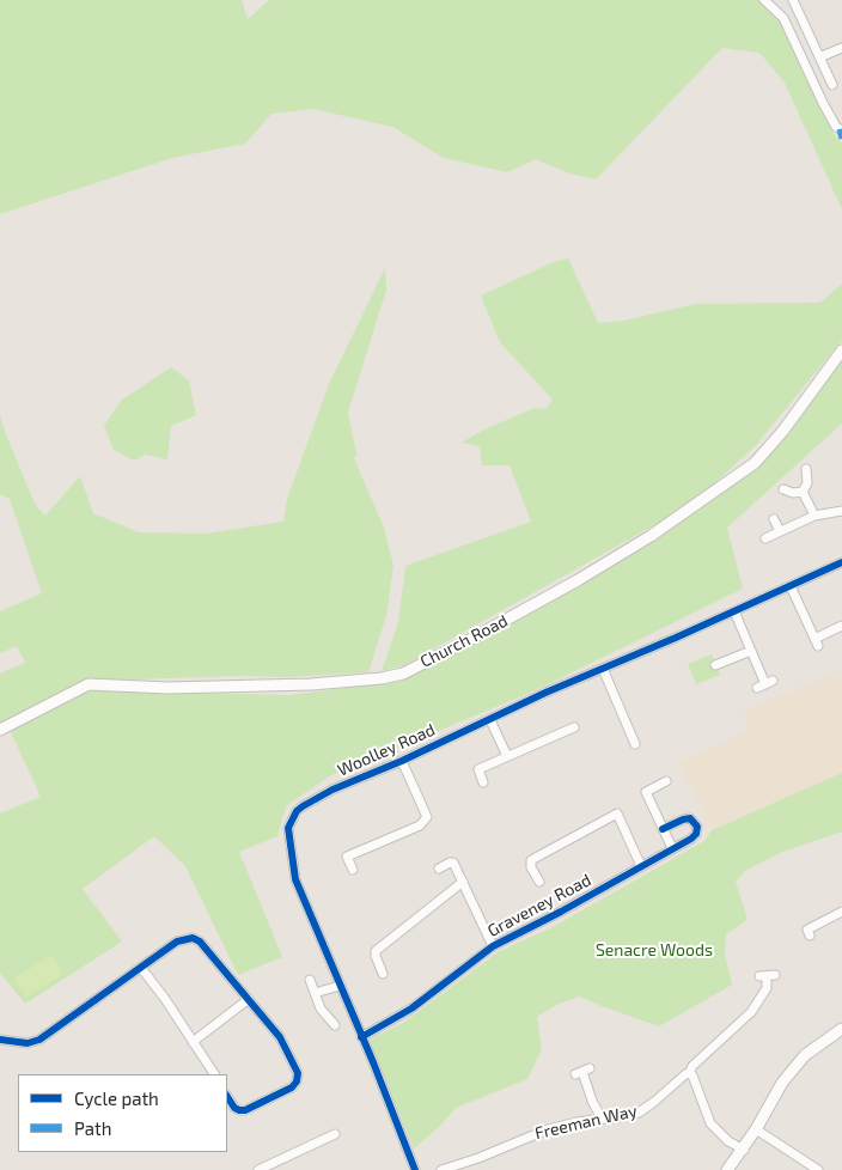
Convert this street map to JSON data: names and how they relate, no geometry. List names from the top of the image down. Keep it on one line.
{"streets":{"street":["Church Road","Woolley Road","Graveney Road","Freeman Way"]},"crossings":[["Woolley Road","Graveney Road"]],"parks":["Senacre Woods"],"legend":["Cycle path","Path"]}
